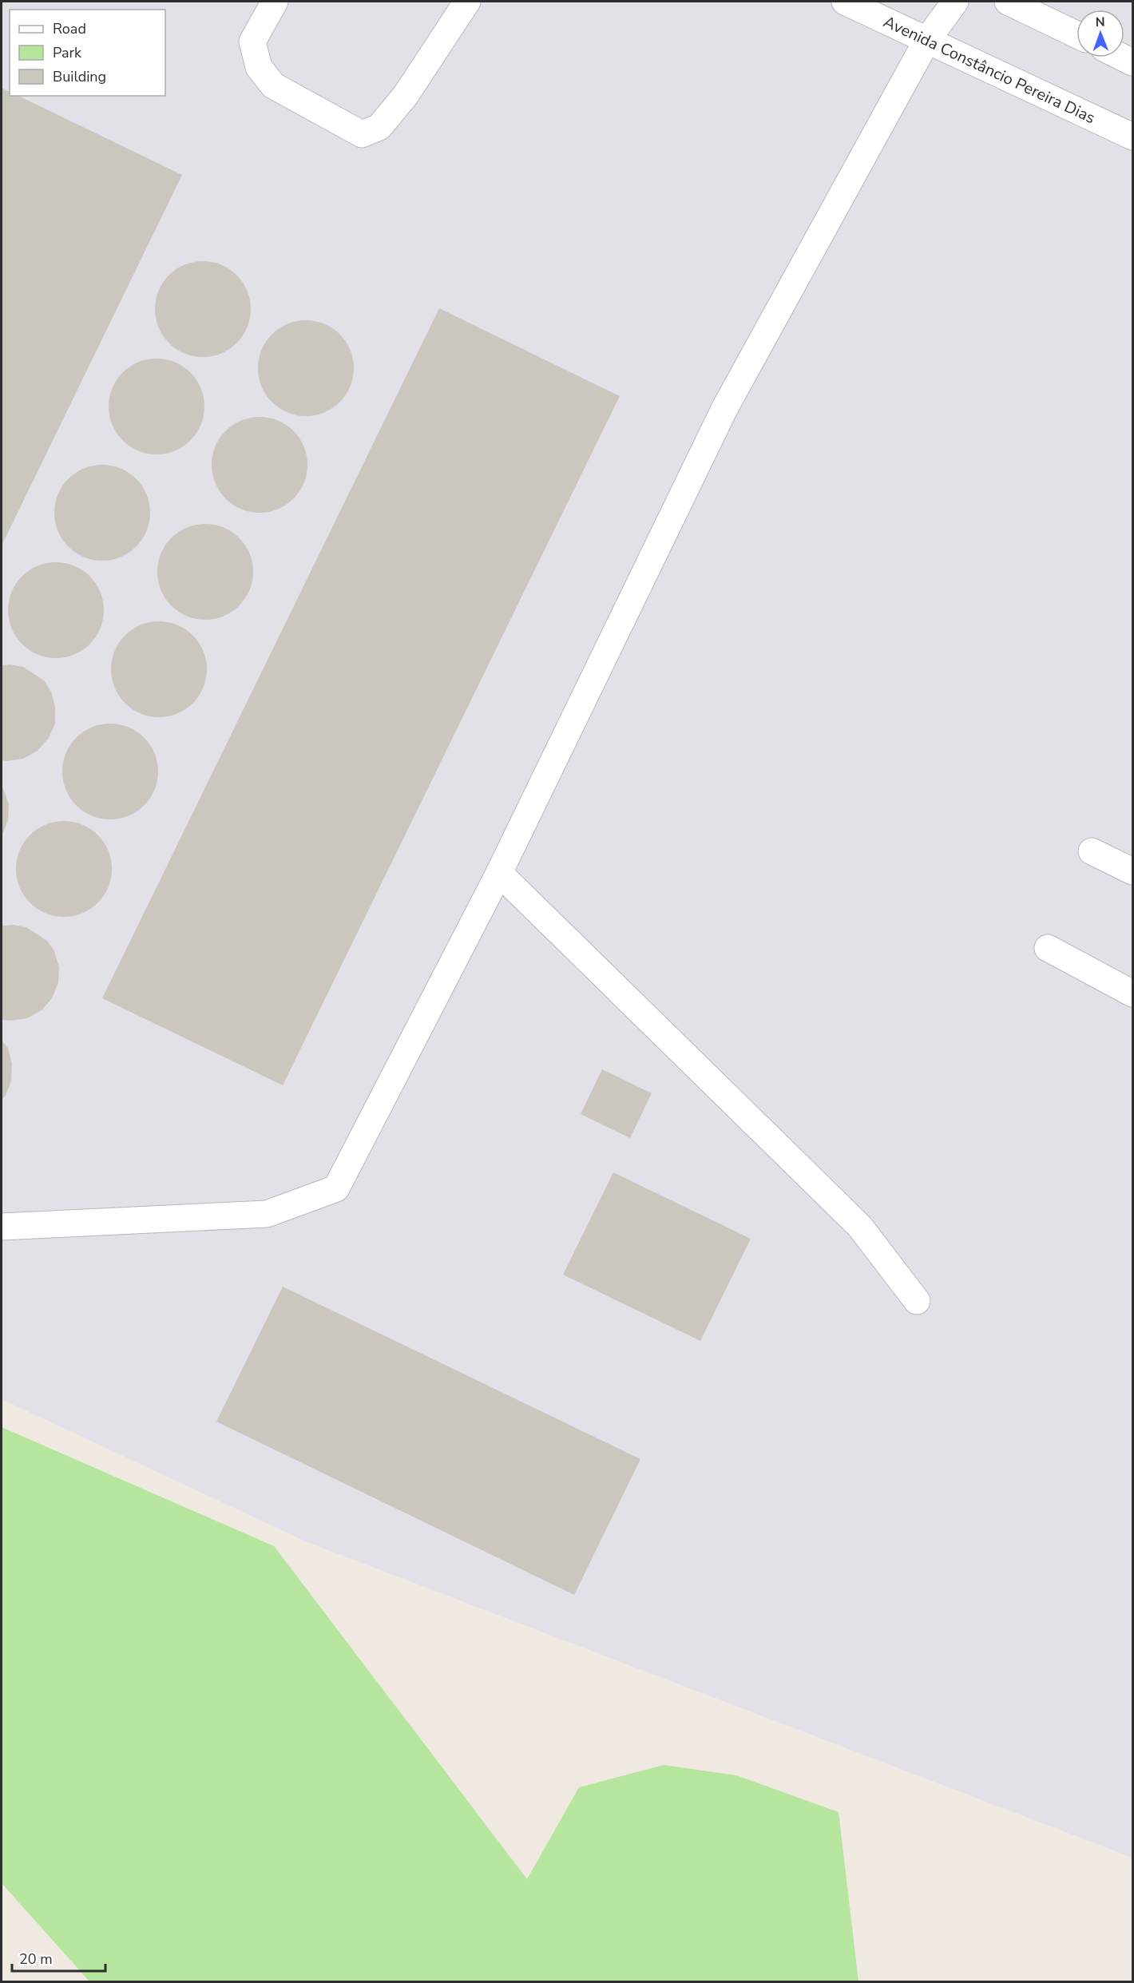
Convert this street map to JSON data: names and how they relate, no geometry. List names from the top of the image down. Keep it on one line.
{"streets":{"street":["Avenida Constâncio Pereira Dias"]},"legend":["Road","Park","Building"],"scale_bar":"20 m","north":"top"}
